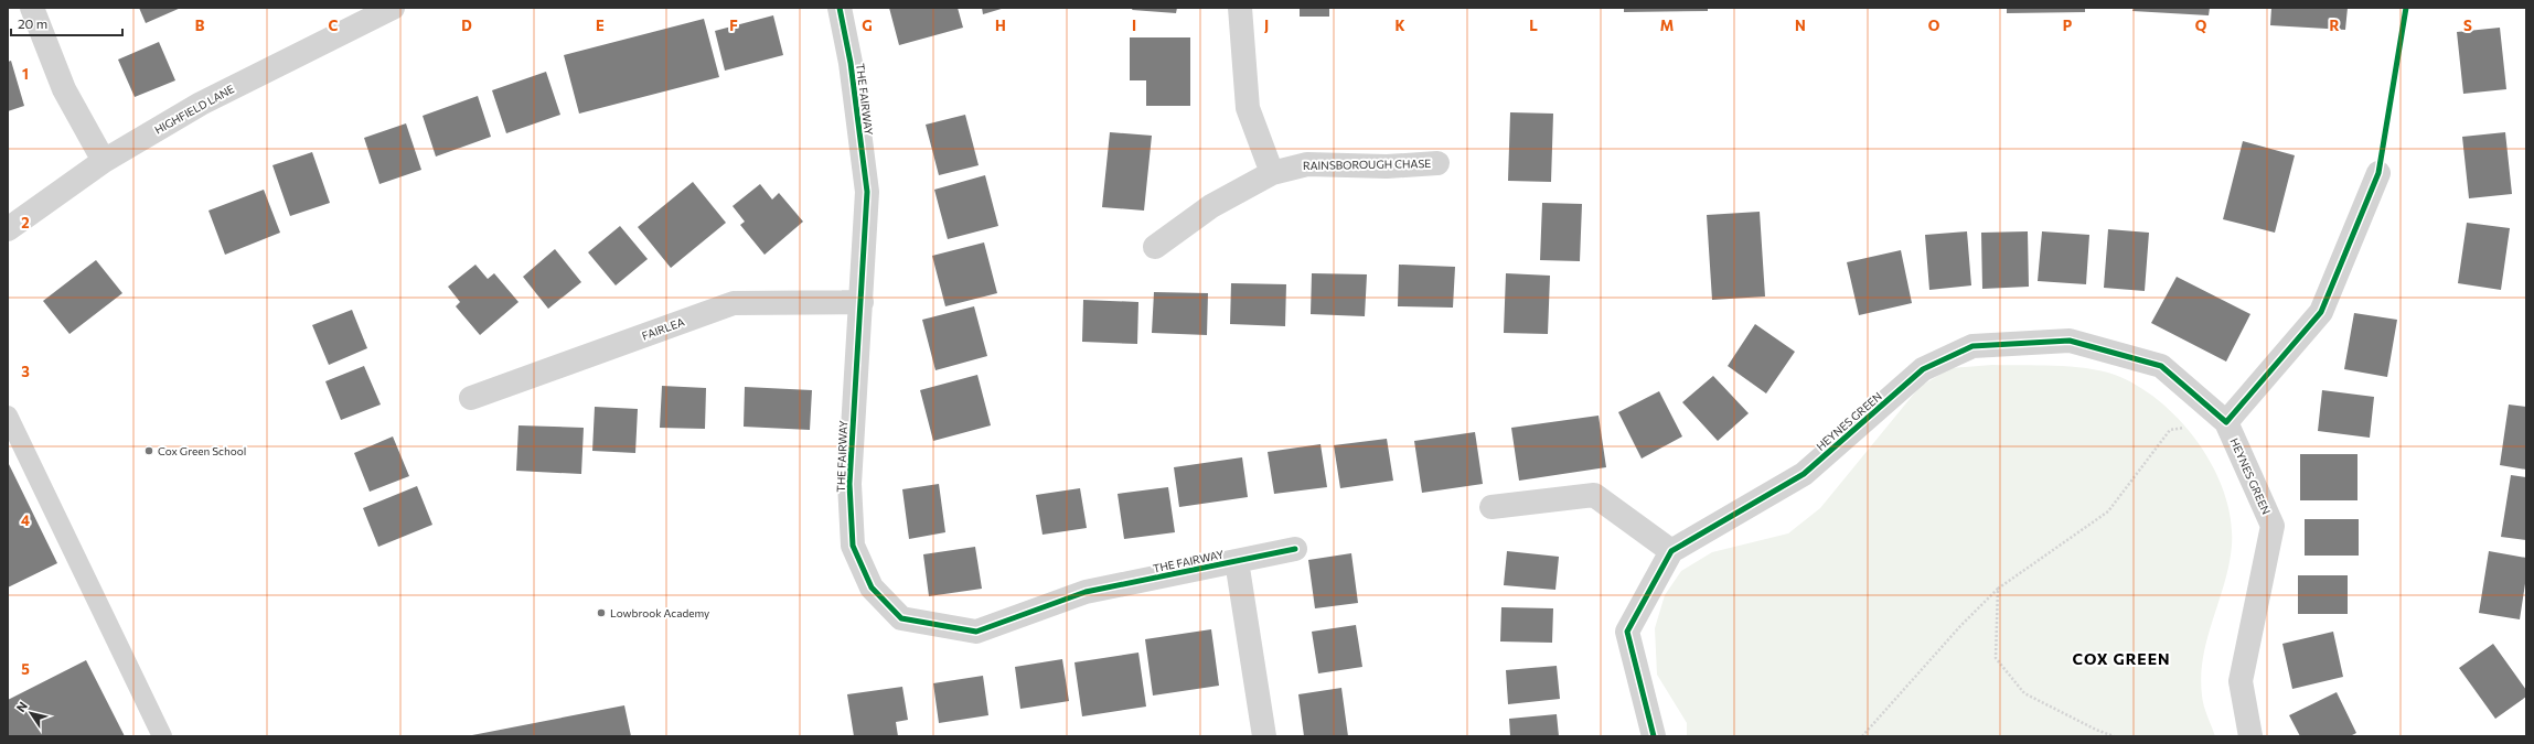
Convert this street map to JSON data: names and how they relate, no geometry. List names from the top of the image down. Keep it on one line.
{"streets":{"street":["THE FAIRWAY","HIGHFIELD LANE","RAINSBOROUGH CHASE","FAIRLEA","HEYNES GREEN"]},"crossings":[["THE FAIRWAY","FAIRLEA"]],"districts":["COX GREEN"],"places":["Cox Green School","Lowbrook Academy"],"scale_bar":"20 m","north":"top left","grid":{"columns":["B","C","D","E","F","G","H","I","J","K","L","M","N","O","P","Q","R","S"],"rows":["1","2","3","4","5"]}}
